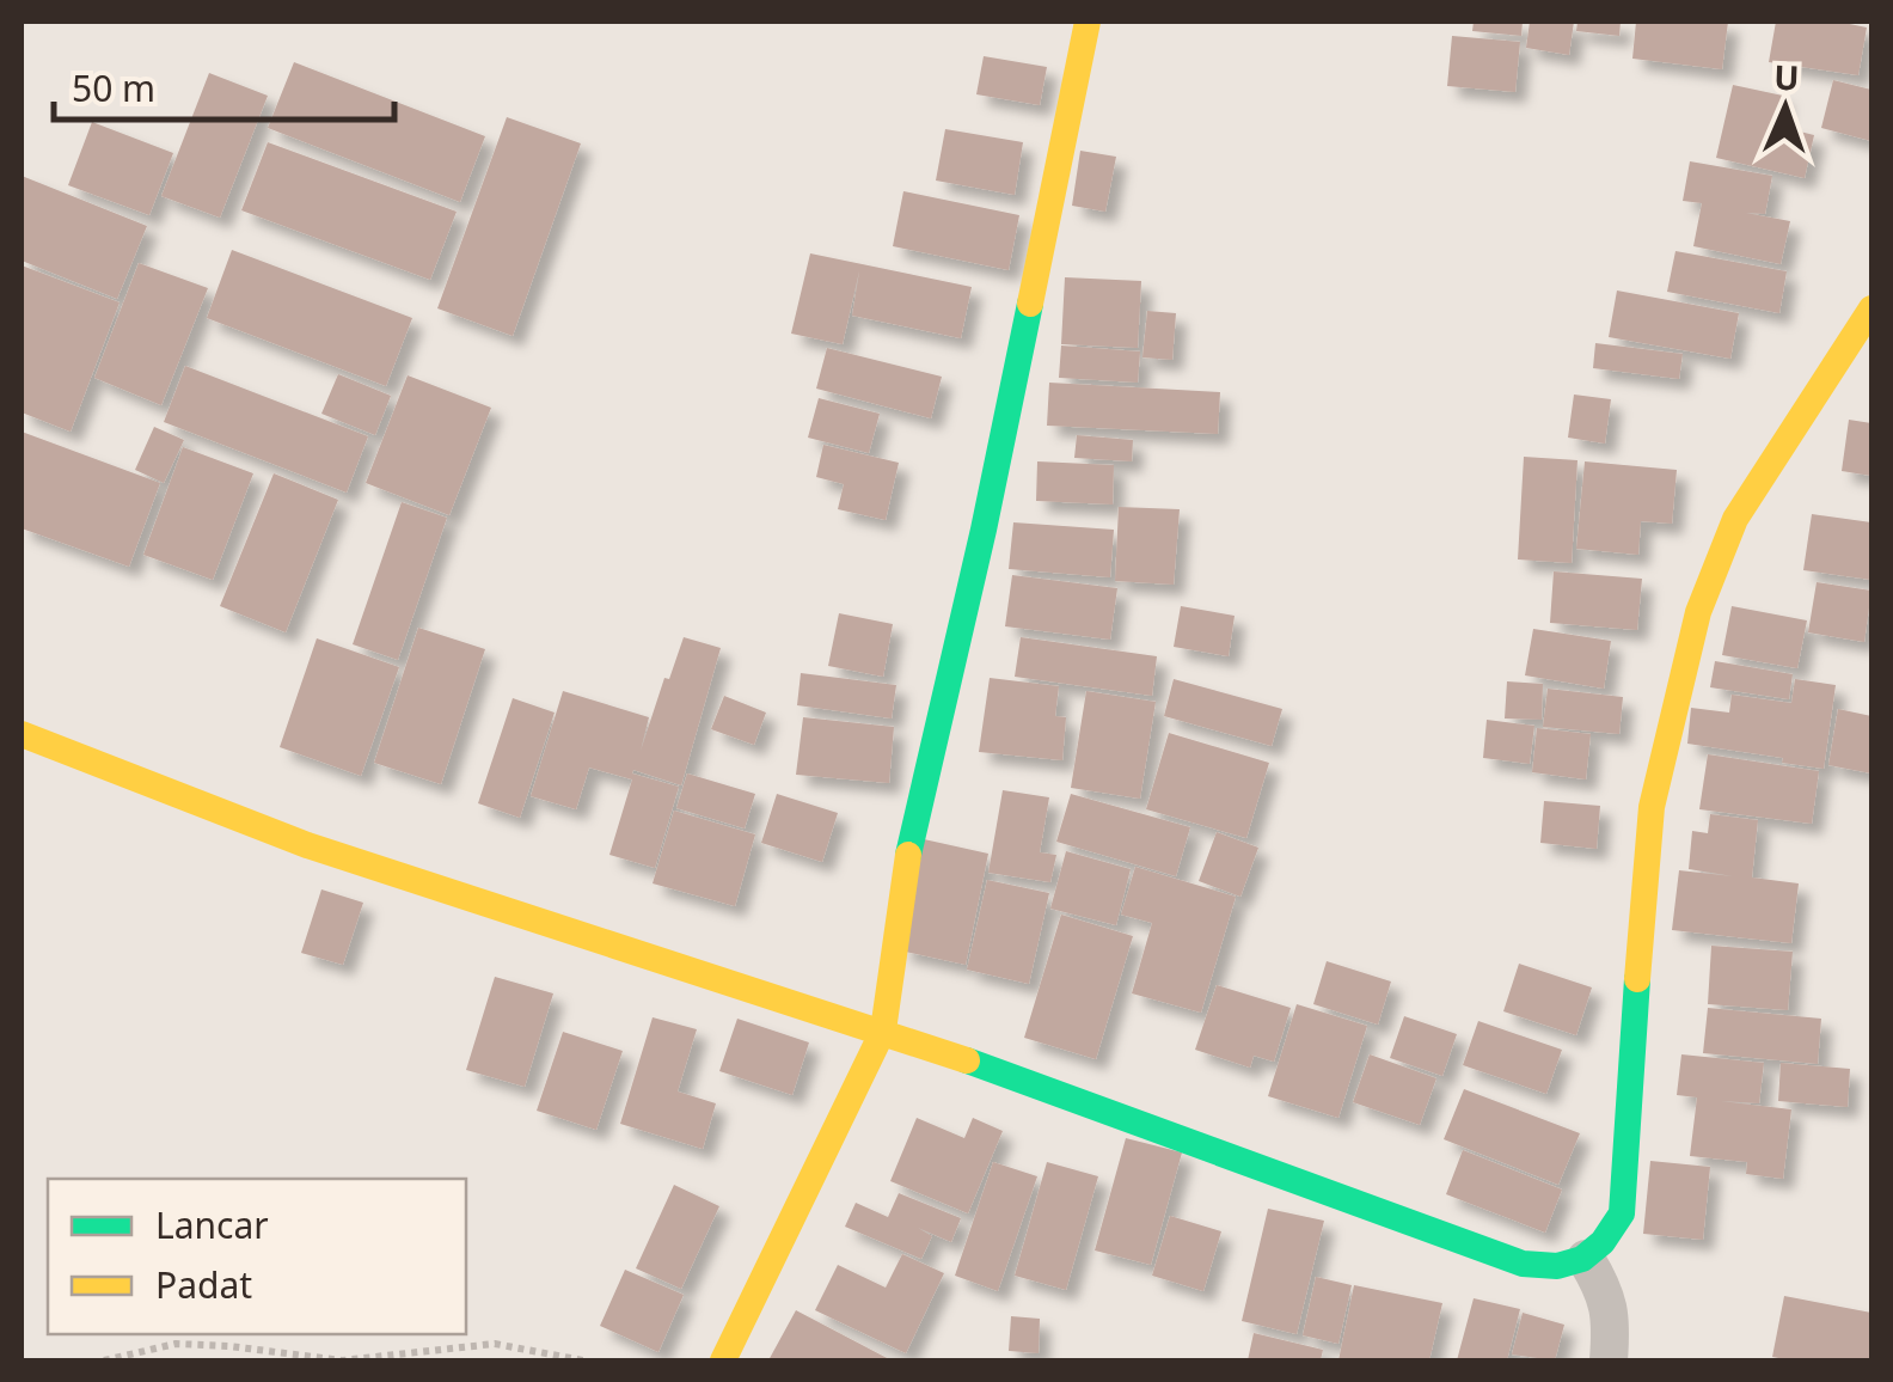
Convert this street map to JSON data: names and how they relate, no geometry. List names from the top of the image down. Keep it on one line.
{"legend":["Lancar","Padat"],"scale_bar":"50 m","north":"top"}
